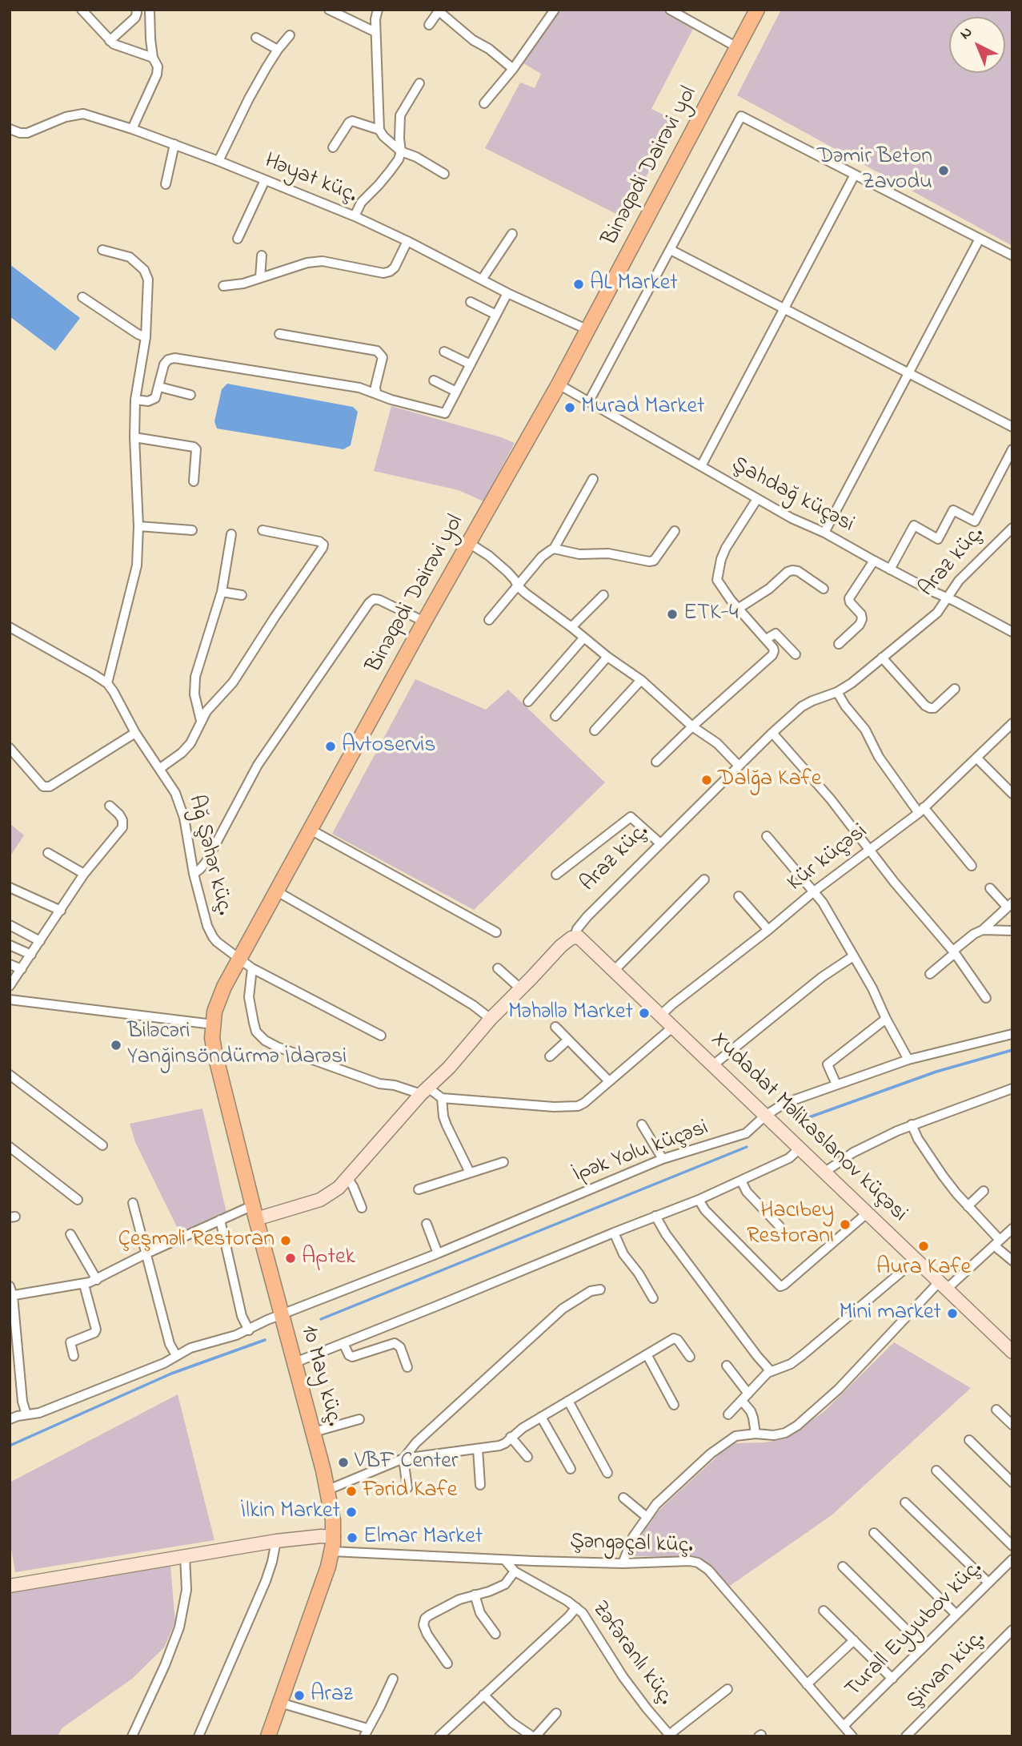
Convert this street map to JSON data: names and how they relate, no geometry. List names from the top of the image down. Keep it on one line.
{"streets":{"main road":["Binəqədi Dairəvi yol","10 May küç."],"street":["Həyat küç.","Şahdağ küçəsi","Araz küç.","Ağ Şəhər küç.","Kür küçəsi","Xudadat Məlikaslanov küçəsi","İpək Yolu küçəsi","Şəngəçal küç.","Turall Eyyubov küç.","Zəfəranlı küç.","Şirvan küç."]},"crossings":[["Binəqədi Dairəvi yol","Həyat küç."],["Binəqədi Dairəvi yol","Şahdağ küçəsi"],["Binəqədi Dairəvi yol","Araz küç."],["Binəqədi Dairəvi yol","Ağ Şəhər küç."],["Binəqədi Dairəvi yol","10 May küç."],["Şahdağ küçəsi","Araz küç."],["Araz küç.","Xudadat Məlikaslanov küçəsi"],["Araz küç.","10 May küç."],["Kür küçəsi","Xudadat Məlikaslanov küçəsi"],["Xudadat Məlikaslanov küçəsi","İpək Yolu küçəsi"],["İpək Yolu küçəsi","10 May küç."],["10 May küç.","Şəngəçal küç."],["Şəngəçal küç.","Turall Eyyubov küç."],["Şəngəçal küç.","Zəfəranlı küç."]],"places":["Dəmir Beton Zavodu","AL Market","Murad Market","ETK-4","Avtoservis","Dalğa Kafe","Məhəllə Market","Biləcəri Yanğinsöndürmə İdarəsi","Hacıbey Restoranı","Çeşməli Restoran","Aura Kafe","Aptek","Mini market","VBF Center","Fərid Kafe","İlkin Market","Elmar Market","Araz"],"north":"top left"}
